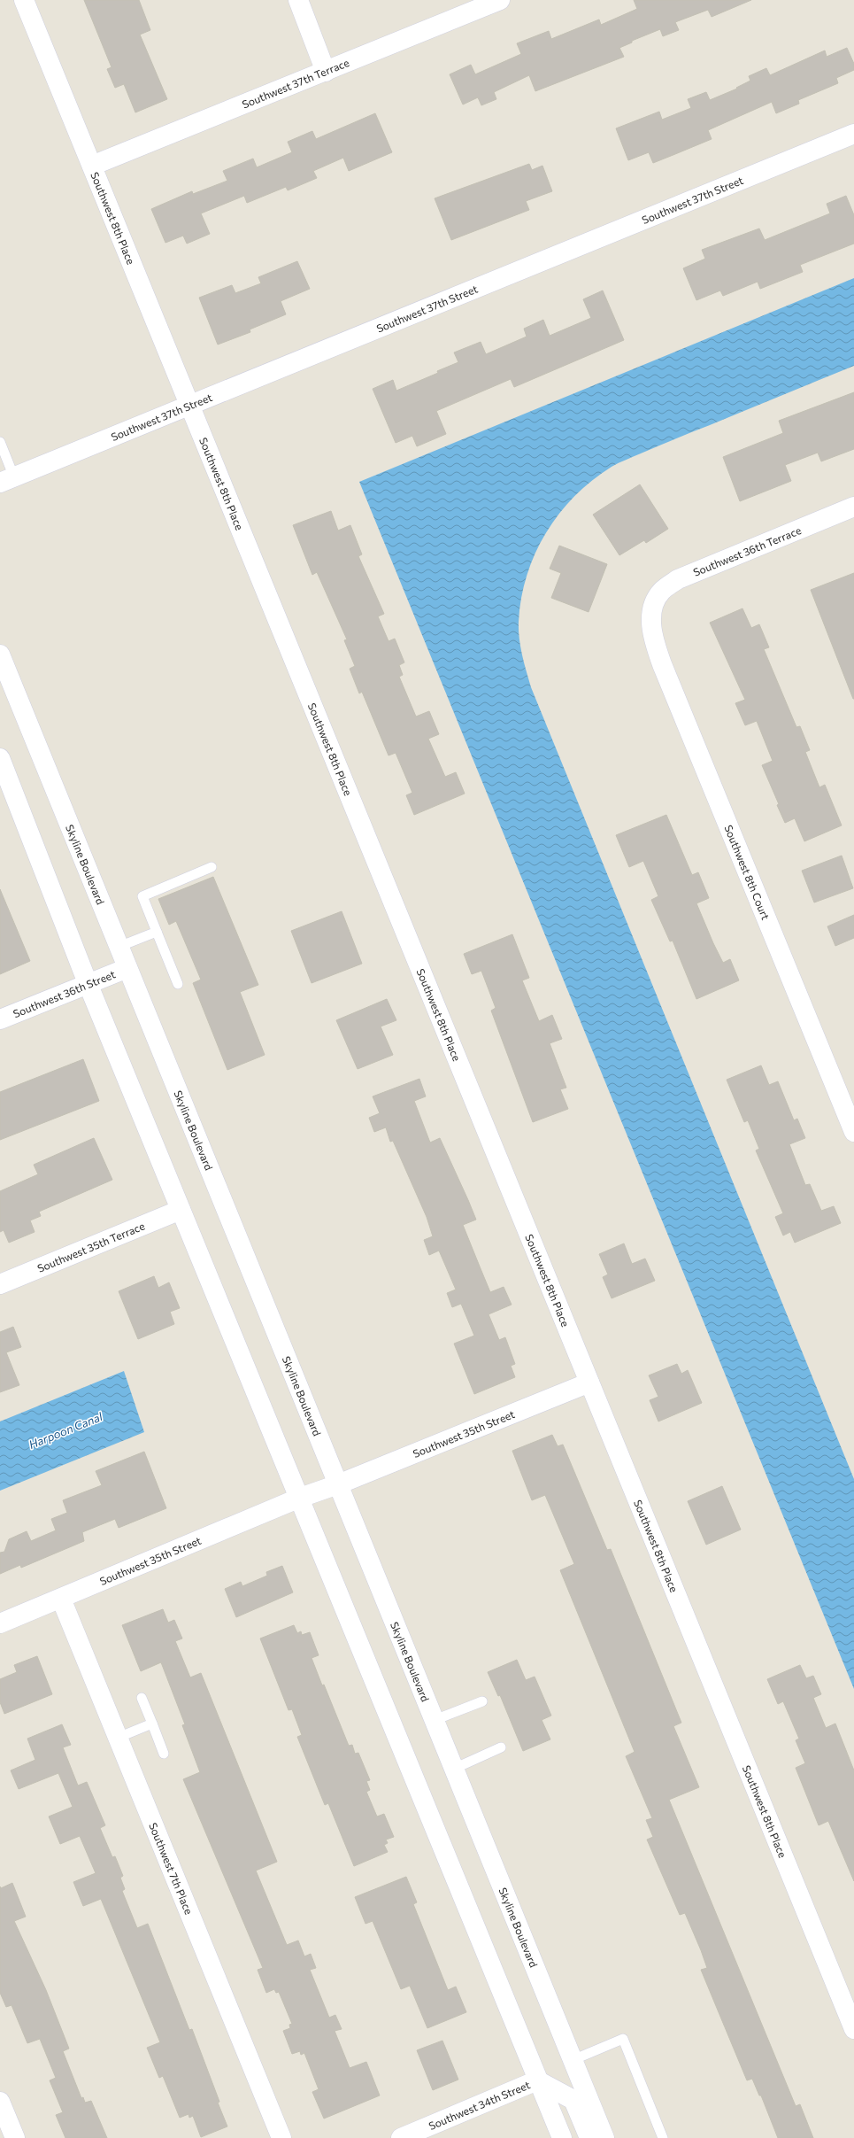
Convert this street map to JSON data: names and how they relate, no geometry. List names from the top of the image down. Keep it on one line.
{"streets":{"street":["Southwest 37th Terrace","Southwest 37th Street","Southwest 8th Place","Southwest 36th Terrace","Skyline Boulevard","Southwest 8th Court","Southwest 36th Street","Southwest 35th Terrace","Southwest 35th Street","Southwest 7th Place","Southwest 34th Street"]},"crossings":[["Southwest 37th Terrace","Southwest 8th Place"],["Southwest 37th Street","Southwest 8th Place"],["Southwest 8th Place","Southwest 35th Street"],["Southwest 36th Terrace","Southwest 8th Court"],["Skyline Boulevard","Southwest 36th Street"],["Skyline Boulevard","Southwest 35th Street"],["Southwest 35th Street","Southwest 7th Place"]],"water":["Harpoon Canal"]}
